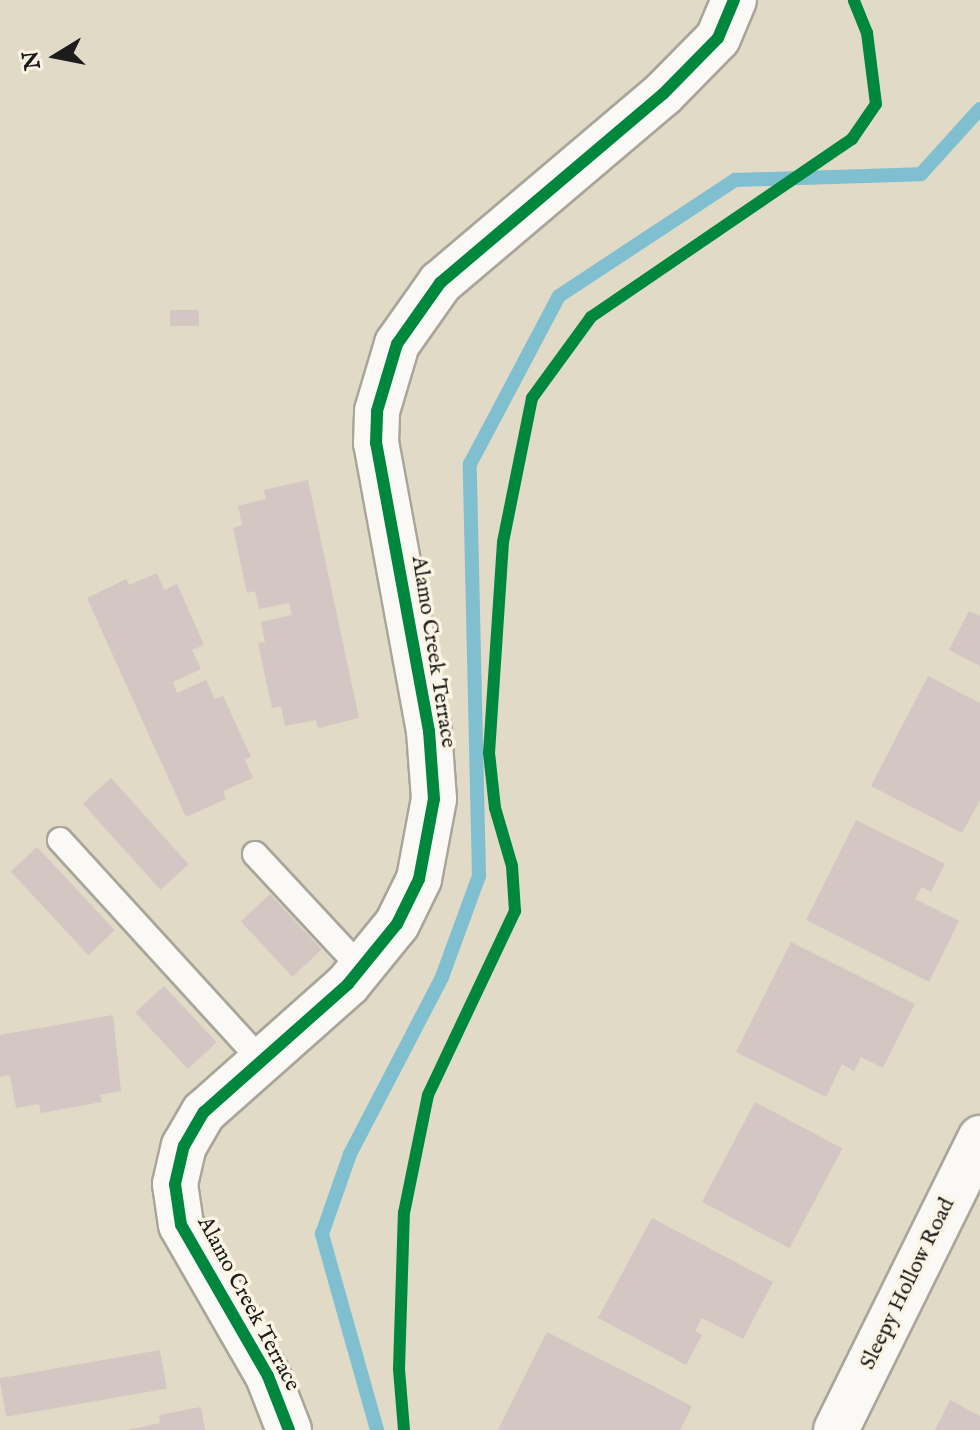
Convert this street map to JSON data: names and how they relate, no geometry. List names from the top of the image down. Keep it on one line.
{"streets":{"street":["Alamo Creek Terrace","Sleepy Hollow Road"]},"north":"left"}
